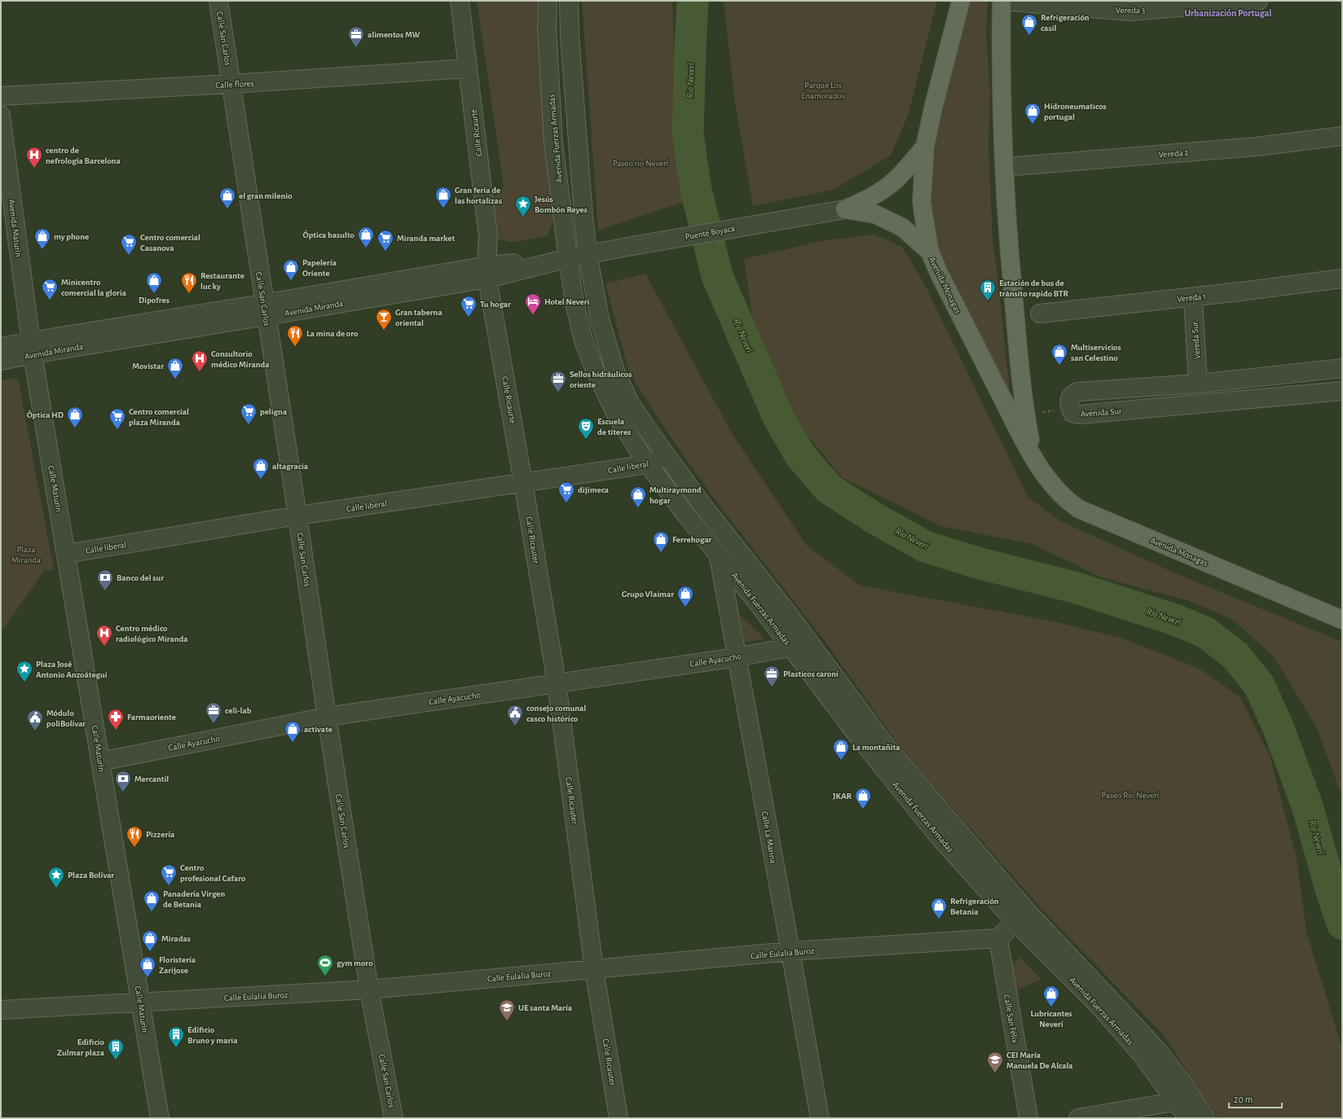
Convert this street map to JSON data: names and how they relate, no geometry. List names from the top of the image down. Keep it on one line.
{"streets":{"main road":["Avenida Monagas"],"street":["Vereda 3","Calle San Carlos","Calle flores","Calle Ricaurte","Avenida Fuerzas Armadas","Vereda 2","Avenida Maturín","Puente Boyacá","Vereda 1","Avenida Miranda","Vereda Sur","Avenida Sur","Calle liberal","Calle Maturín","Calle Ricauter","Calle Ayacucho","Calle La Marina","Calle Eulalia Buroz","Calle San Félix"]},"crossings":[["Vereda 3","Avenida Monagas"],["Calle San Carlos","Calle flores"],["Calle San Carlos","Avenida Miranda"],["Calle San Carlos","Calle liberal"],["Calle San Carlos","Calle Ayacucho"],["Calle San Carlos","Calle Eulalia Buroz"],["Calle flores","Calle Ricaurte"],["Calle Ricaurte","Avenida Miranda"],["Calle Ricaurte","Calle liberal"],["Calle Ricaurte","Calle Ricauter"],["Avenida Fuerzas Armadas","Avenida Miranda"],["Avenida Fuerzas Armadas","Calle liberal"],["Avenida Fuerzas Armadas","Calle Ayacucho"],["Avenida Fuerzas Armadas","Calle La Marina"],["Vereda 2","Avenida Monagas"],["Avenida Maturín","Avenida Miranda"],["Avenida Maturín","Calle Maturín"],["Puente Boyacá","Avenida Miranda"],["Vereda 1","Vereda Sur"],["Avenida Miranda","Calle Maturín"],["Vereda Sur","Avenida Sur"],["Calle liberal","Calle Maturín"],["Calle liberal","Calle Ricauter"],["Calle Maturín","Calle Ayacucho"],["Calle Maturín","Calle Eulalia Buroz"],["Calle Ricauter","Calle Ayacucho"],["Calle Ricauter","Calle Eulalia Buroz"],["Calle Ayacucho","Calle La Marina"],["Calle La Marina","Calle Eulalia Buroz"],["Calle Eulalia Buroz","Calle San Félix"]],"districts":["Urbanización Portugal"],"water":["Río Neverí"],"parks":["Parque Los Enamorados","Paseo rio Neverí","Plaza Miranda","Paseo Río Neverí"],"places":{"shop":["Refrigeración casil","Hidroneumaticos portugal","Gran feria de las hortalizas","el gran milenio","Óptica basulto","my phone","Papelería Oriente","Dipofres","Multiservicios san Celestino","Movistar","Óptica HD","altagracia","Multiraymond hogar","Ferrehogar","Grupo Vlaimar","activate","La montañita","JKAR","Panadería Virgen de Betania","Refrigeración Betania","Miradas","Floristería Zarijose","Lubricantes Neverí"],"office":["alimentos MW","Sellos hidráulicos oriente","Plasticos caroní","celi-lab"],"hospital":["centro de nefrología Barcelona","Consultorio médico Miranda","Centro médico radiológico Miranda"],"place":["Jesús Bombón Reyes","Plaza José Antonio Anzoátegui","Plaza Bolívar"],"supermarket":["Miranda market","Centro comercial Casanova","Minicentro comercial la gloria","Tu hogar","peligna","Centro comercial plaza Miranda","dijimeca","Centro profesional Cafaro"],"restaurant":["Restaurante luc ky","La mina de oro","Pizzería"],"building":["Estación de bus de tránsito rapido BTR","Edificio Bruno y maria","Edificio Zulmar plaza"],"hotel":["Hotel Neveri"],"bar":["Gran taberna oriental"],"theatre":["Escuela de títeres"],"bank":["Banco del sur","Mercantil"],"public building":["consejo comunal casco histórico","Módulo poliBolívar"],"pharmacy":["Farmaoriente"],"sports":["gym moro"],"school or university":["UE santa María","CEI María Manuela De Alcala"]},"scale_bar":"20 m"}
